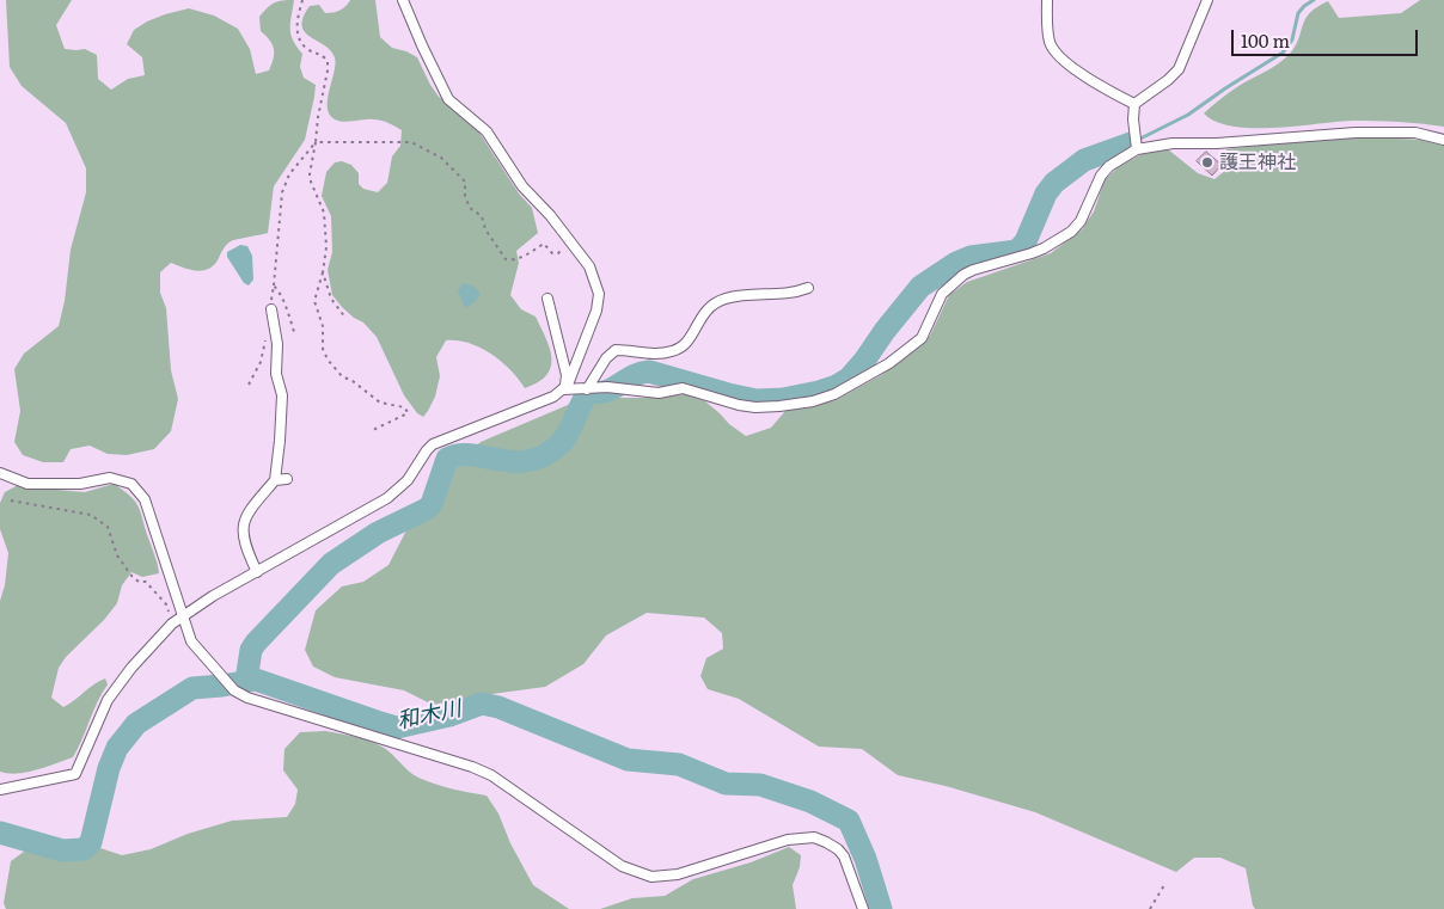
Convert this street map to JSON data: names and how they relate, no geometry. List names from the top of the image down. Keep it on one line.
{"water":["和木川"],"places":["護王神社"],"scale_bar":"100 m"}
